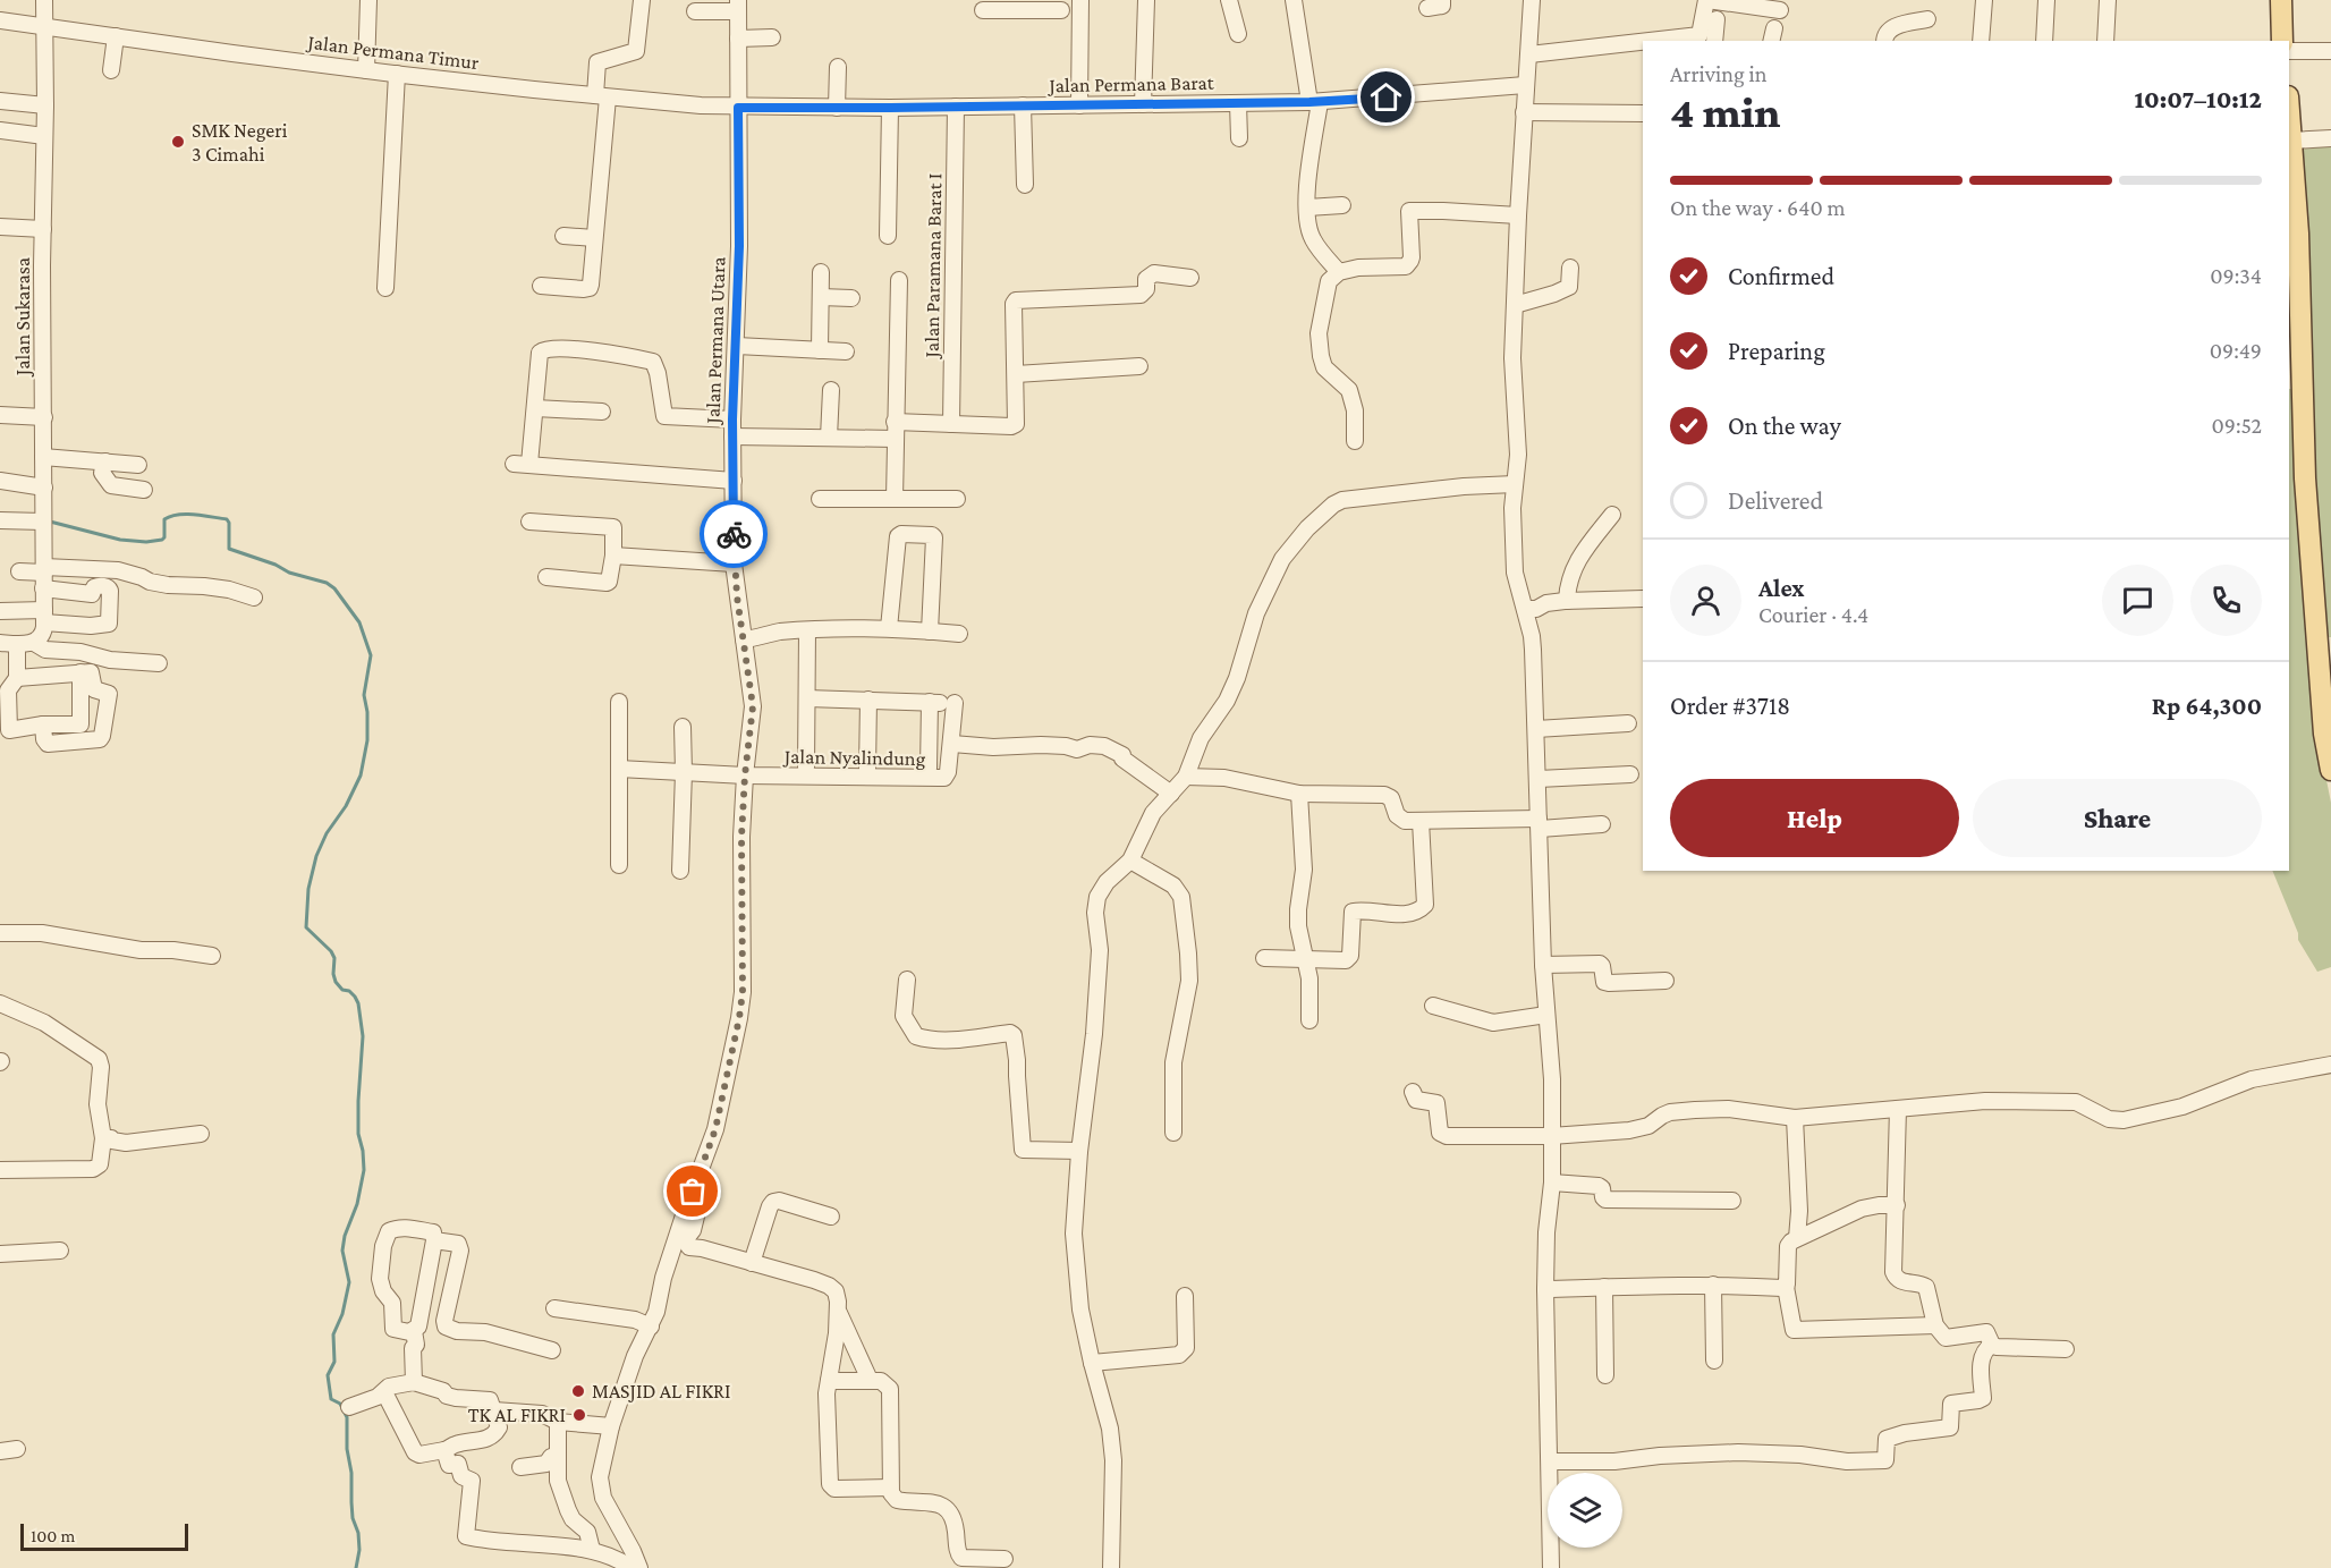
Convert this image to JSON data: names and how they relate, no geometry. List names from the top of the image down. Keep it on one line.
{"streets":{"street":["Jalan Permana Timur","Jalan Permana Barat","Jalan Paramana Barat I","Jalan Sukarasa","Jalan Permana Utara","Jalan Nyalindung"]},"crossings":[["Jalan Permana Timur","Jalan Permana Barat"],["Jalan Permana Timur","Jalan Sukarasa"],["Jalan Permana Timur","Jalan Permana Utara"],["Jalan Permana Barat","Jalan Paramana Barat I"],["Jalan Permana Barat","Jalan Permana Utara"],["Jalan Permana Utara","Jalan Nyalindung"]],"places":["SMK Negeri 3 Cimahi","MASJID AL FIKRI","TK AL FIKRI"],"scale_bar":"100 m","page":{"heading":["4 min","Arriving in","10:07–10:12"],"panel":["Alex","Courier · 4.4","Order #3718","Rp 64,300"],"bar":"On the way · 640 m","list":[["Confirmed","09:34"],["Preparing","09:49"],["On the way","09:52"],"Delivered"],"buttons":["Help","Share"],"scale":"100 m"}}
